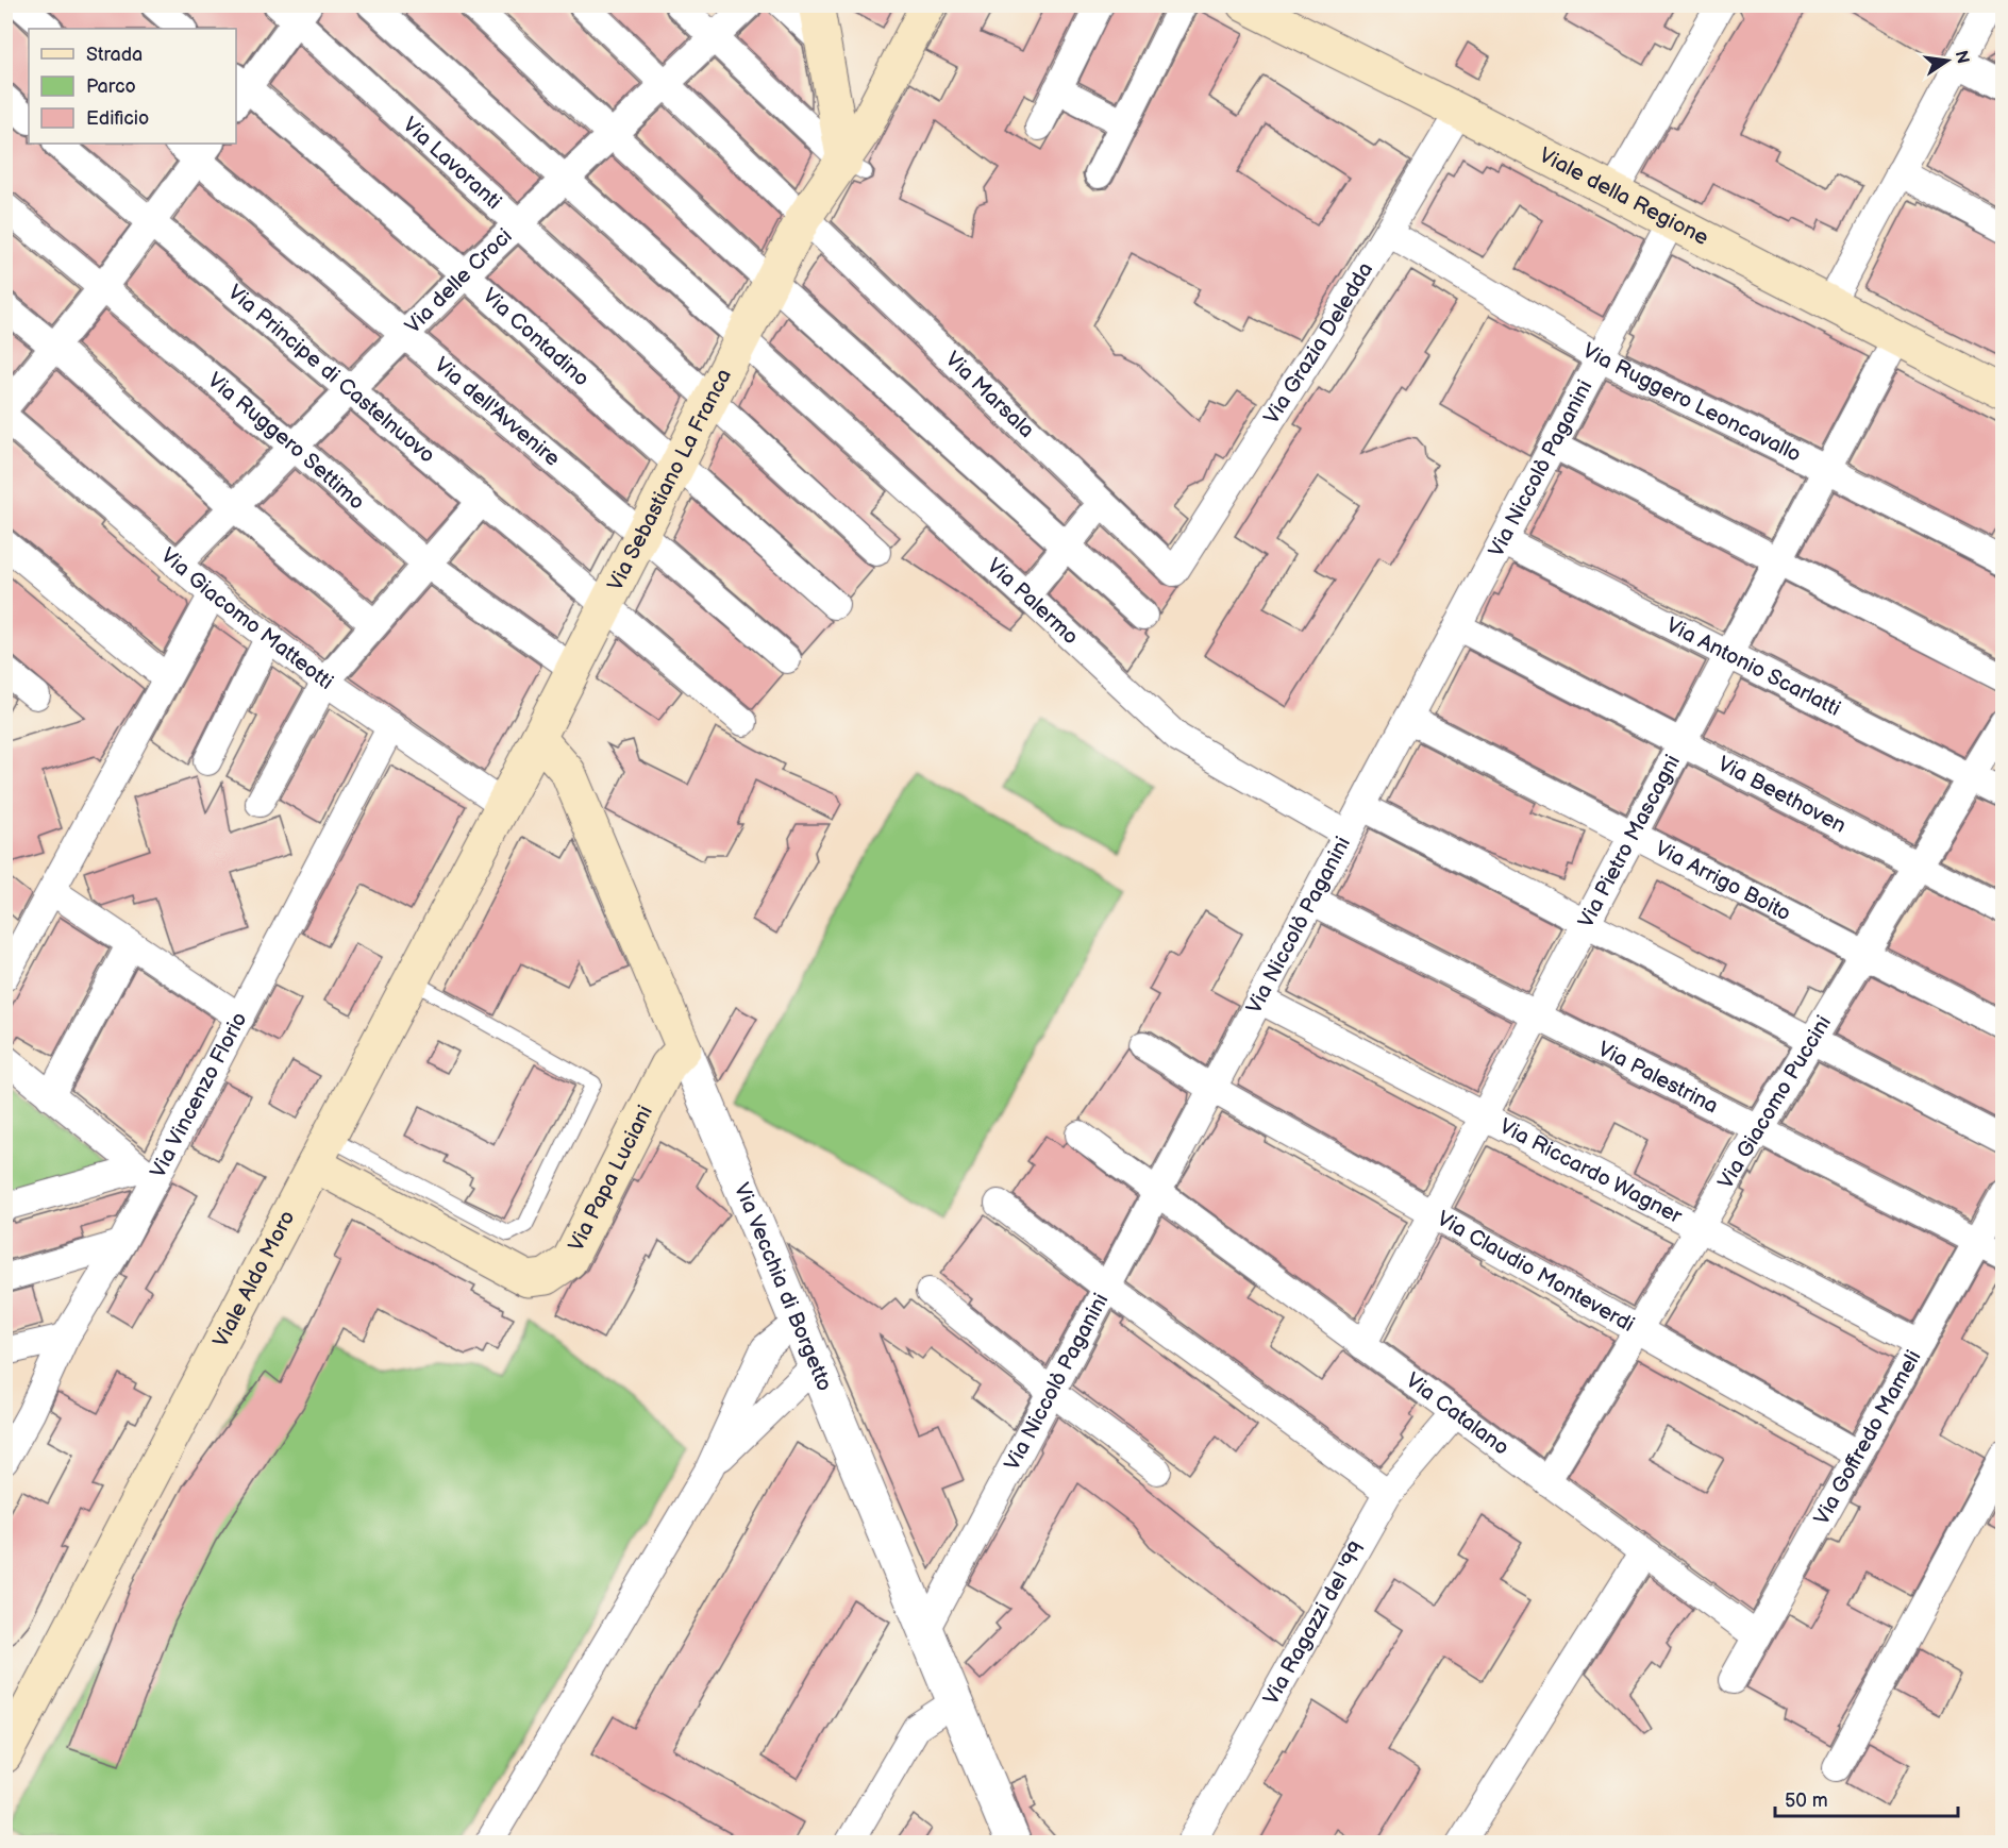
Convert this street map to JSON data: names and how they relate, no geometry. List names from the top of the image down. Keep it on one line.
{"streets":{"main road":["Viale della Regione","Via Sebastiano La Franca","Via Papa Luciani","Viale Aldo Moro","Via Vecchia di Borgetto"],"street":["Via Lavoranti","Via delle Croci","Via Contadino","Via Grazia Deledda","Via Principe di Castelnuovo","Via Marsala","Via Ruggero Leoncavallo","Via dell'Avvenire","Via Ruggero Settimo","Via Niccolò Paganini","Via Palermo","Via Giacomo Matteotti","Via Antonio Scarlatti","Via Beethoven","Via Pietro Mascagni","Via Arrigo Boito","Via Palestrina","Via Vincenzo Florio","Via Giacomo Puccini","Via Riccardo Wagner","Via Claudio Monteverdi","Via Catalano","Via Goffredo Mameli","Via Ragazzi del '99"]},"crossings":[["Via Lavoranti","Via delle Croci"],["Via Lavoranti","Via Sebastiano La Franca"],["Viale della Regione","Via Grazia Deledda"],["Viale della Regione","Via Niccolò Paganini"],["Viale della Regione","Via Pietro Mascagni"],["Via delle Croci","Via Contadino"],["Via delle Croci","Via Principe di Castelnuovo"],["Via delle Croci","Via Marsala"],["Via delle Croci","Via dell'Avvenire"],["Via delle Croci","Via Ruggero Settimo"],["Via delle Croci","Via Palermo"],["Via delle Croci","Via Giacomo Matteotti"],["Via Contadino","Via Sebastiano La Franca"],["Via Grazia Deledda","Via Marsala"],["Via Grazia Deledda","Via Ruggero Leoncavallo"],["Via Principe di Castelnuovo","Via Sebastiano La Franca"],["Via Marsala","Via Sebastiano La Franca"],["Via Ruggero Leoncavallo","Via Niccolò Paganini"],["Via Ruggero Leoncavallo","Via Pietro Mascagni"],["Via dell'Avvenire","Via Sebastiano La Franca"],["Via Ruggero Settimo","Via Sebastiano La Franca"],["Via Niccolò Paganini","Via Palermo"],["Via Niccolò Paganini","Via Antonio Scarlatti"],["Via Niccolò Paganini","Via Beethoven"],["Via Niccolò Paganini","Via Arrigo Boito"],["Via Niccolò Paganini","Via Palestrina"],["Via Niccolò Paganini","Via Riccardo Wagner"],["Via Niccolò Paganini","Via Claudio Monteverdi"],["Via Niccolò Paganini","Via Vecchia di Borgetto"],["Via Niccolò Paganini","Via Catalano"],["Via Sebastiano La Franca","Via Palermo"],["Via Sebastiano La Franca","Via Giacomo Matteotti"],["Via Sebastiano La Franca","Viale Aldo Moro"],["Via Sebastiano La Franca","Via Vecchia di Borgetto"],["Via Giacomo Matteotti","Via Vincenzo Florio"],["Via Giacomo Matteotti","Viale Aldo Moro"],["Via Antonio Scarlatti","Via Pietro Mascagni"],["Via Antonio Scarlatti","Via Giacomo Puccini"],["Via Beethoven","Via Pietro Mascagni"],["Via Beethoven","Via Giacomo Puccini"],["Via Pietro Mascagni","Via Arrigo Boito"],["Via Pietro Mascagni","Via Palestrina"],["Via Pietro Mascagni","Via Riccardo Wagner"],["Via Pietro Mascagni","Via Claudio Monteverdi"],["Via Pietro Mascagni","Via Catalano"],["Via Arrigo Boito","Via Giacomo Puccini"],["Via Palestrina","Via Giacomo Puccini"],["Via Palestrina","Via Goffredo Mameli"],["Via Giacomo Puccini","Via Riccardo Wagner"],["Via Giacomo Puccini","Via Claudio Monteverdi"],["Via Giacomo Puccini","Via Catalano"],["Via Riccardo Wagner","Via Goffredo Mameli"],["Via Papa Luciani","Viale Aldo Moro"],["Via Papa Luciani","Via Vecchia di Borgetto"],["Via Claudio Monteverdi","Via Goffredo Mameli"],["Via Catalano","Via Goffredo Mameli"],["Via Catalano","Via Ragazzi del '99"]],"legend":["Strada","Parco","Edificio"],"scale_bar":"50 m","north":"right"}
